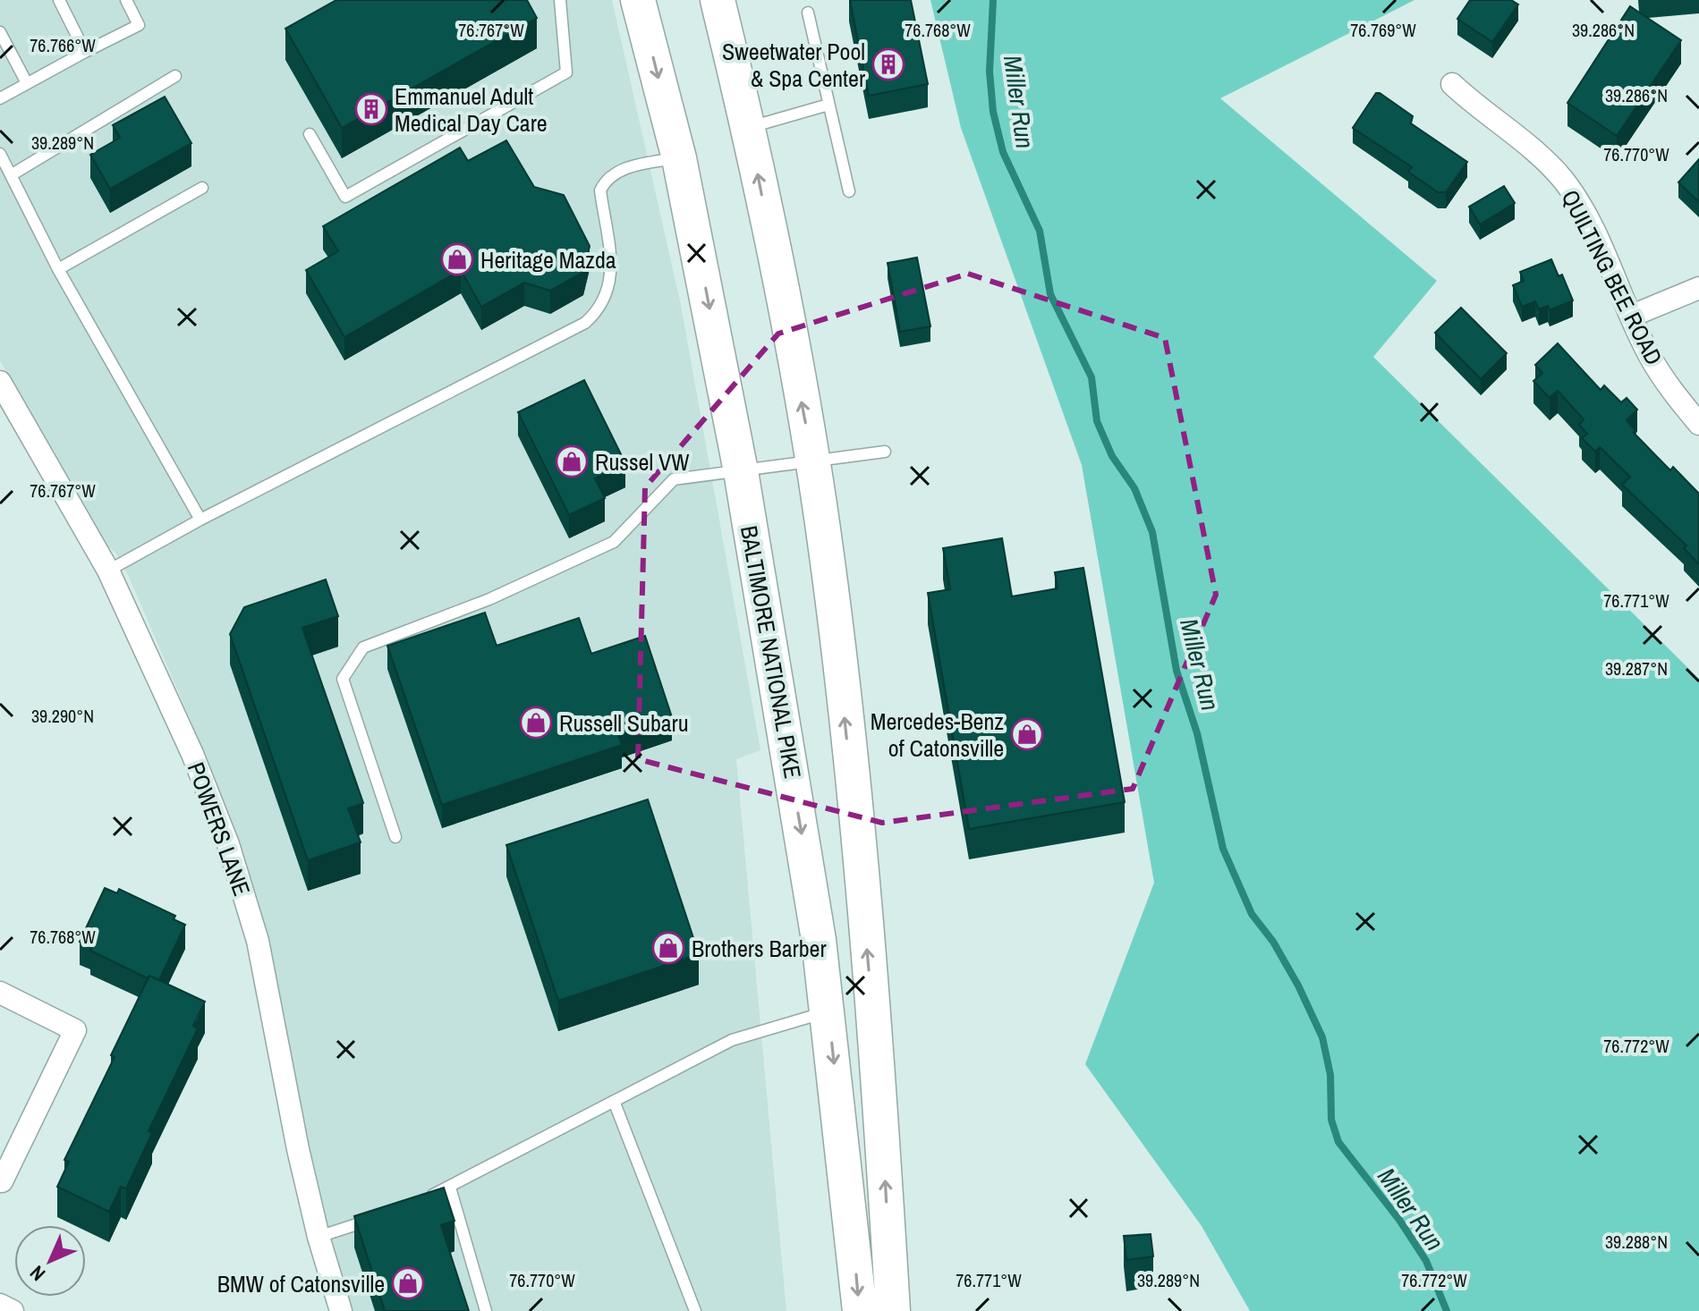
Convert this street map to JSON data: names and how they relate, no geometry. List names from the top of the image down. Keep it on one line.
{"streets":{"main road":["BALTIMORE NATIONAL PIKE"],"street":["QUILTING BEE ROAD","POWERS LANE"]},"water":["Miller Run"],"places":{"building":["Sweetwater Pool & Spa Center","Emmanuel Adult Medical Day Care"],"shop":["Heritage Mazda","Russel VW","Russell Subaru","Mercedes-Benz of Catonsville","Brothers Barber","BMW of Catonsville"]},"north":"bottom left","coordinates":["76.767°W","76.768°W","76.769°W","39.286°N","76.766°W","39.289°N","76.770°W","76.771°W","39.287°N","39.290°N","76.772°W","39.288°N"]}
